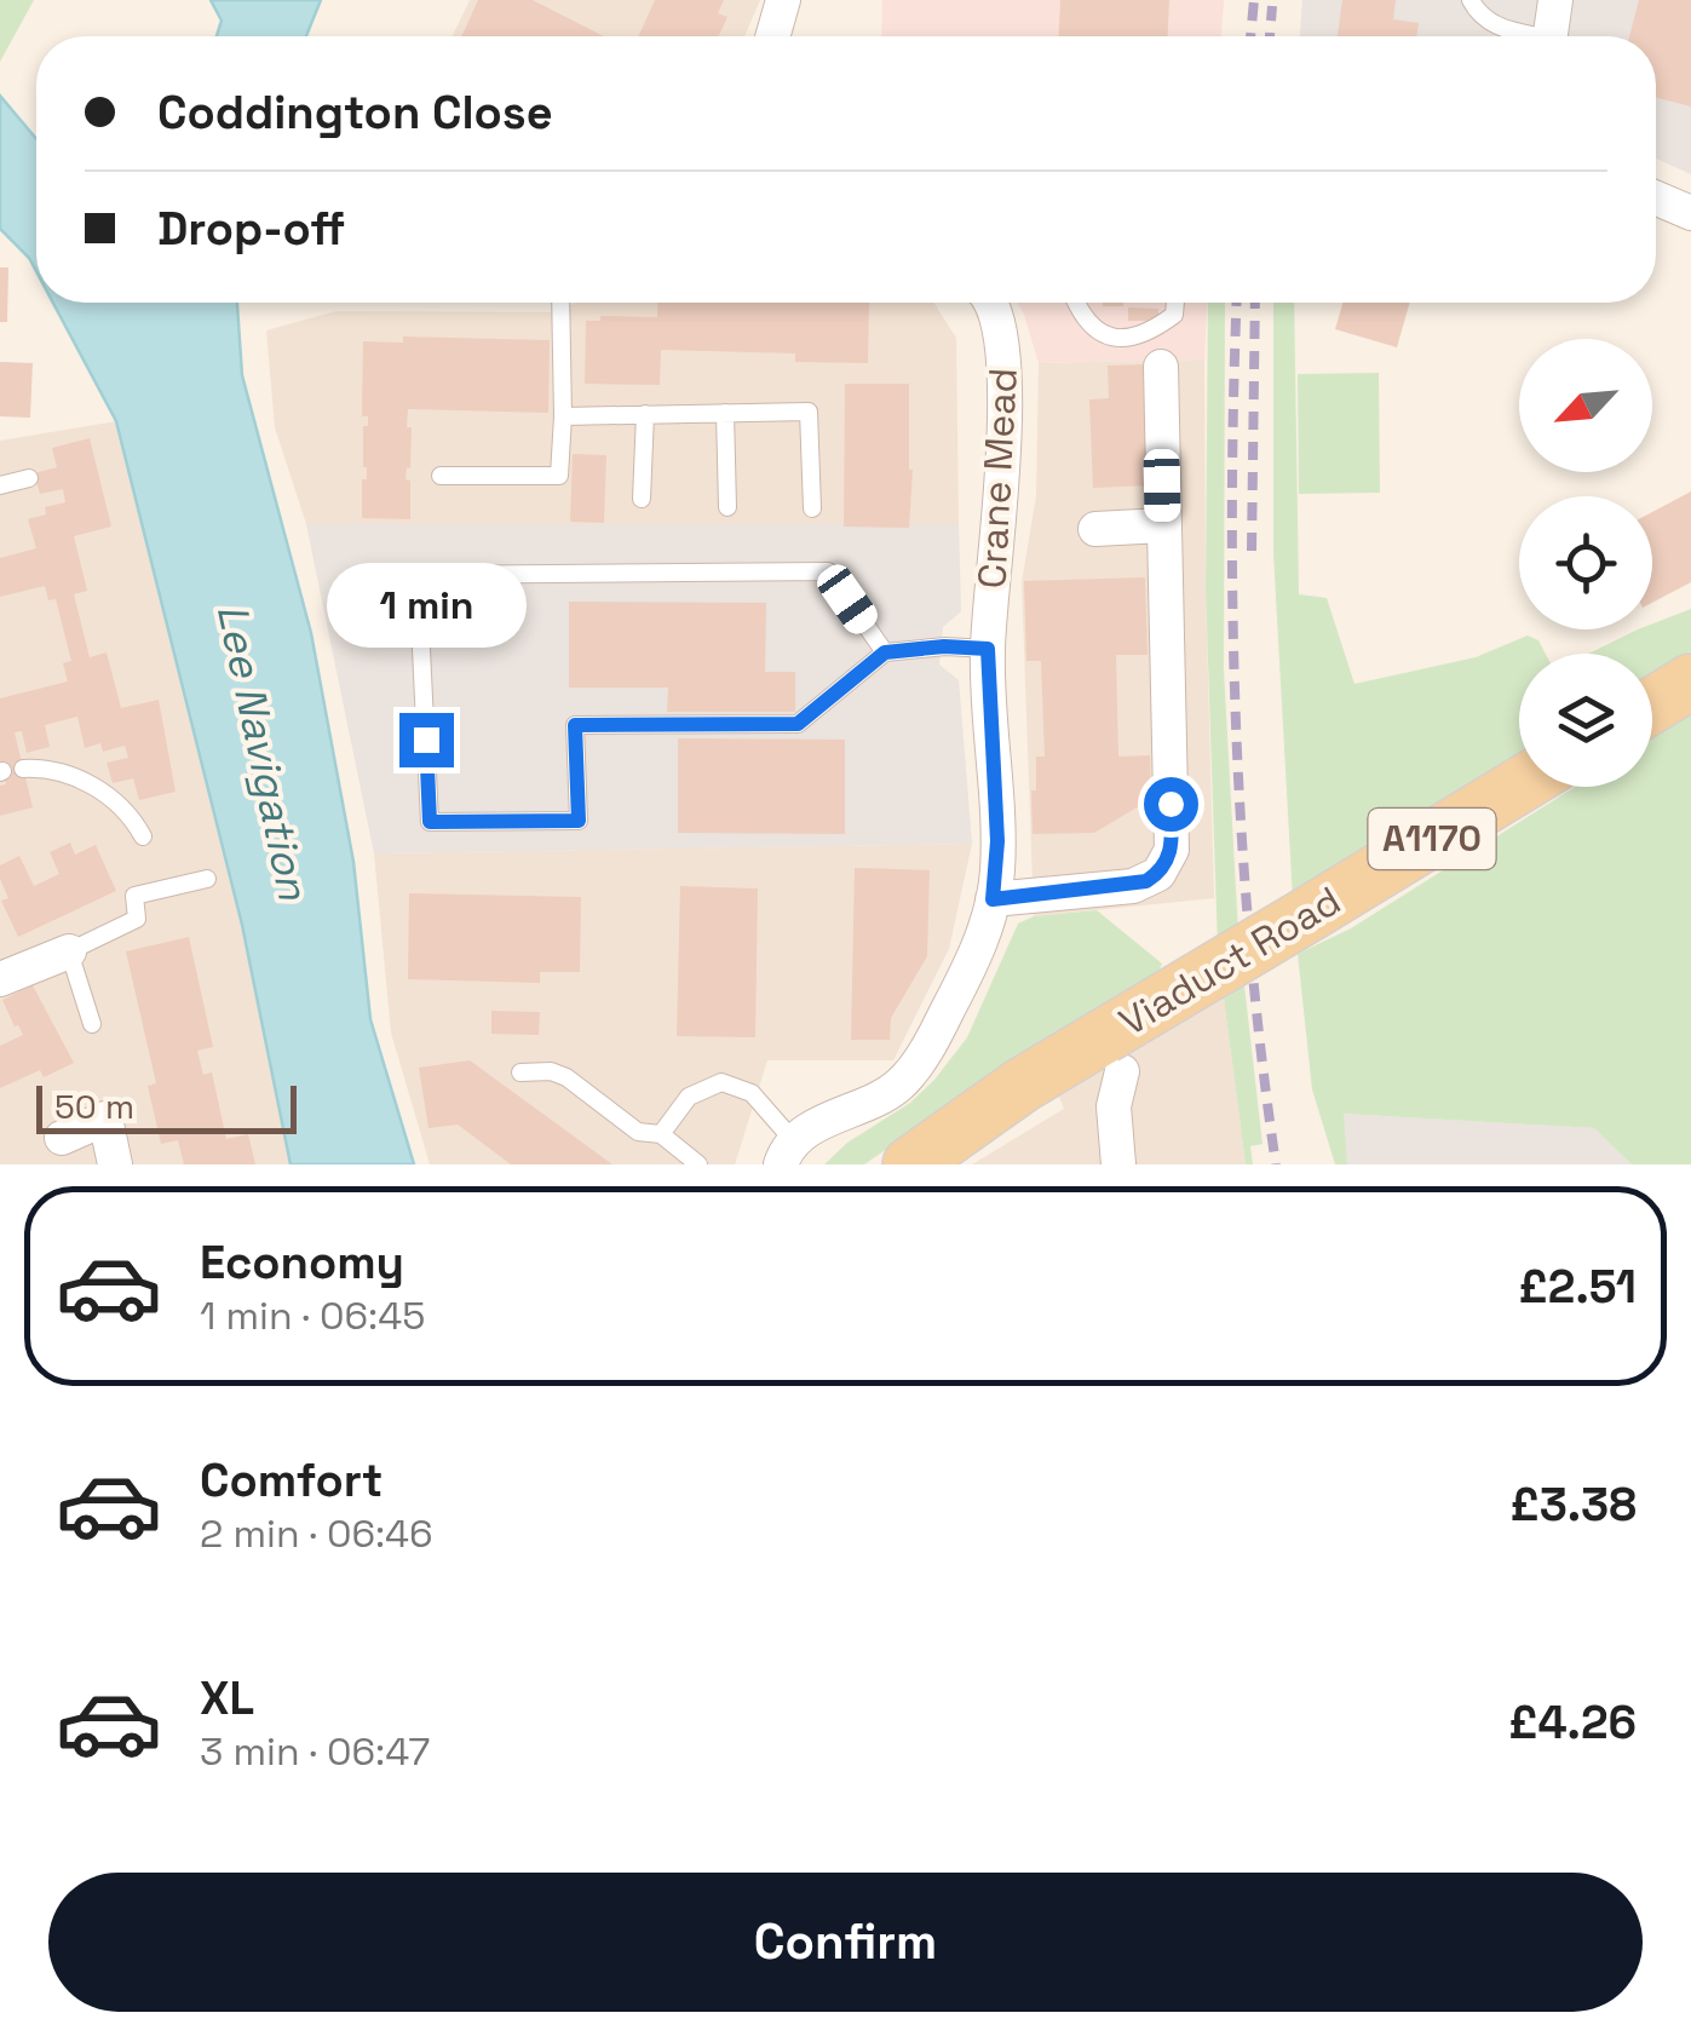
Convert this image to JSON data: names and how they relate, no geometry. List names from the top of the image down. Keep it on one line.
{"streets":{"main road":["A1170","Viaduct Road"],"street":["Crane Mead"]},"water":["Lee Navigation"],"scale_bar":"50 m","north":"bottom left","page":{"banner":["Coddington Close","Drop-off"],"bubble":"1 min","scale":"50 m","list":[{"name":"Economy","note":"1 min · 06:45","value":"£2.51"},{"name":"Comfort","note":"2 min · 06:46","value":"£3.38"},{"name":"XL","note":"3 min · 06:47","value":"£4.26"}],"buttons":"Confirm"}}
